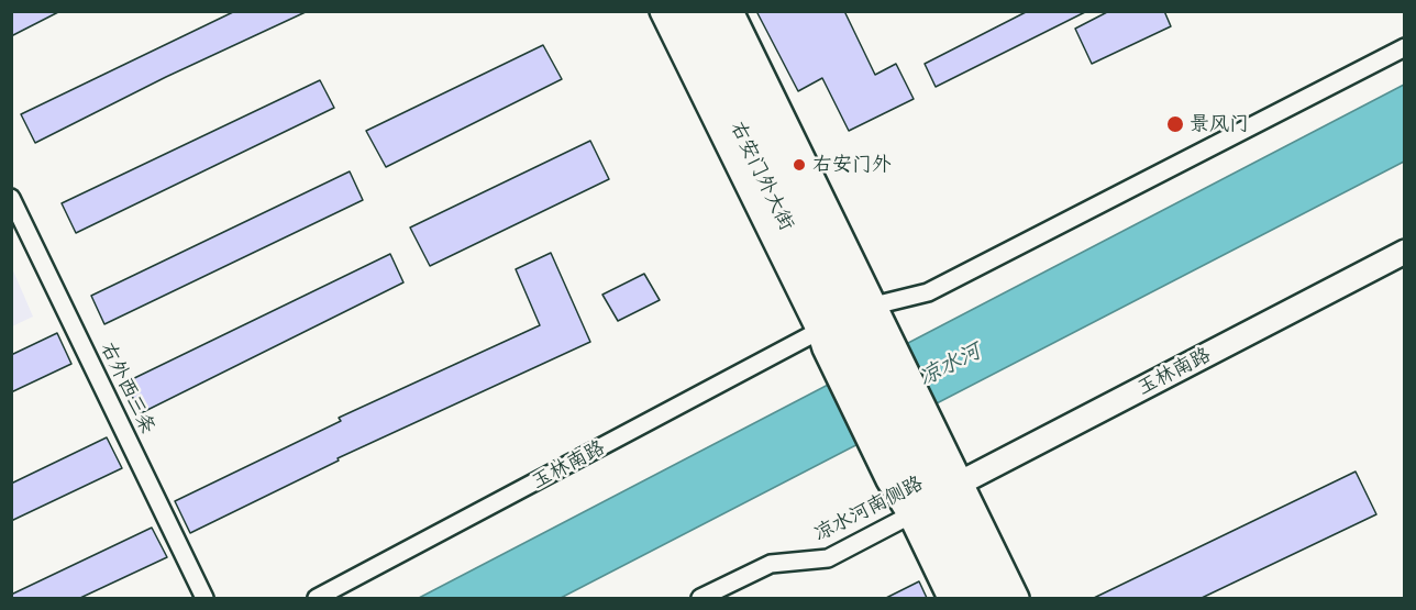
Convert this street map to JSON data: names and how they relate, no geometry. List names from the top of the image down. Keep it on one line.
{"streets":{"main road":["右安门外大街","玉林南路"],"street":["右外西三条","凉水河南侧路"]},"crossings":[["右安门外大街","玉林南路"],["玉林南路","凉水河南侧路"]],"water":["凉水河"],"places":["景风门","右安门外"]}
